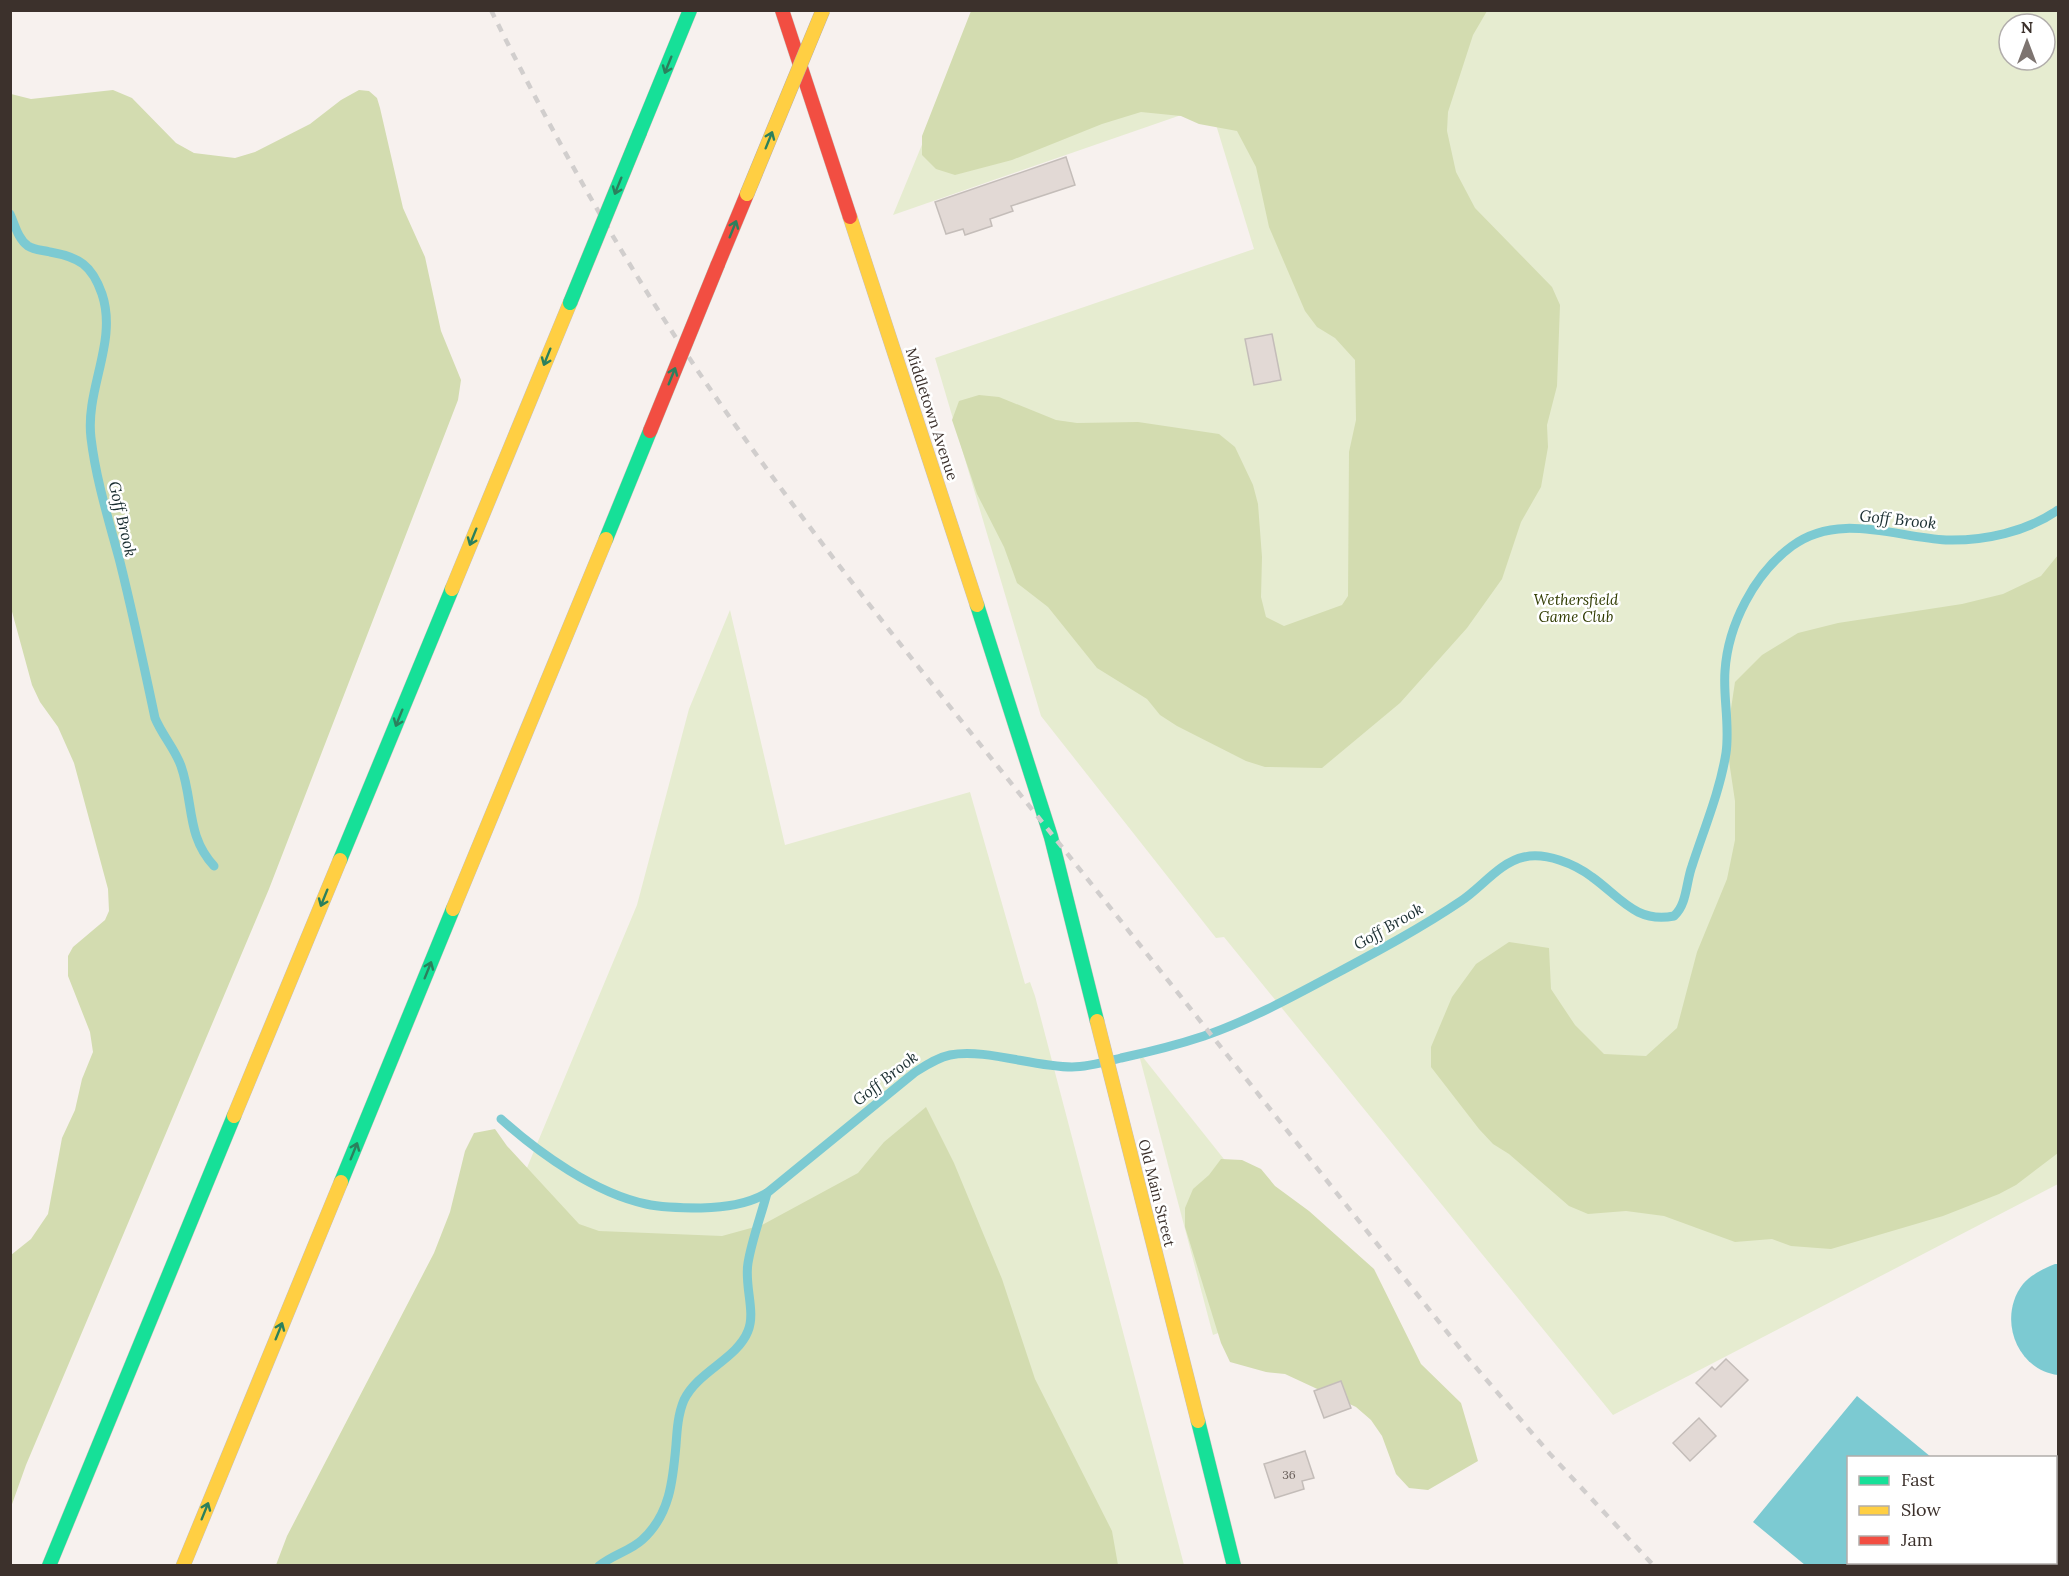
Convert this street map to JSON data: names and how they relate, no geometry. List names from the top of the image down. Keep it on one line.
{"streets":{"main road":["Middletown Avenue","Old Main Street"]},"crossings":[["Middletown Avenue","Old Main Street"]],"water":["Goff Brook"],"parks":["Wethersfield Game Club"],"house_numbers":["36"],"legend":["Fast","Slow","Jam"],"north":"top"}
